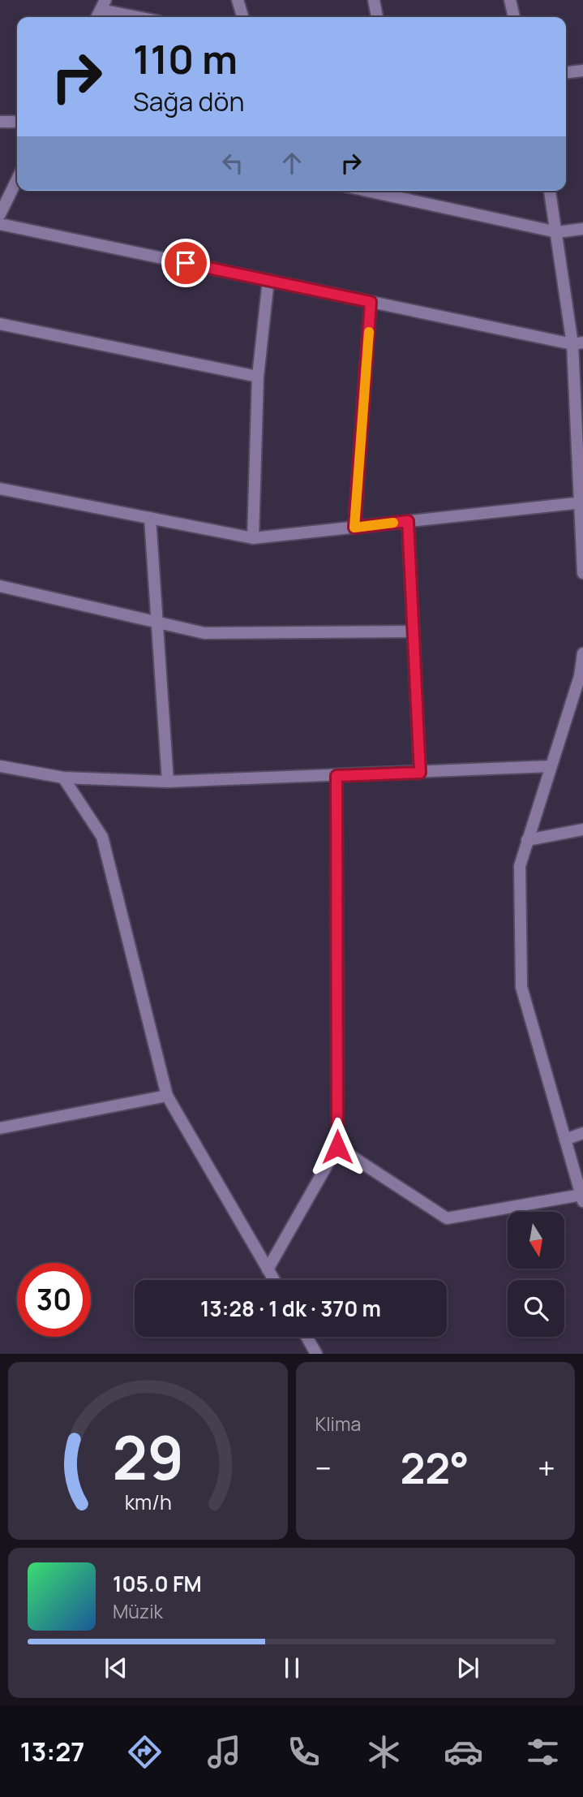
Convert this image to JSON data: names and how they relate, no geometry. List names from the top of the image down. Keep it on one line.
{"north":"bottom","page":{"turn":["110 m","Sağa dön"],"limit":"30","trip":"13:28 · 1 dk · 370 m","tile":"Klima","heat":["−","22°","+"],"song":["105.0 FM","Müzik"],"tabs":"13:27","gauge":["29","km/h"]}}
